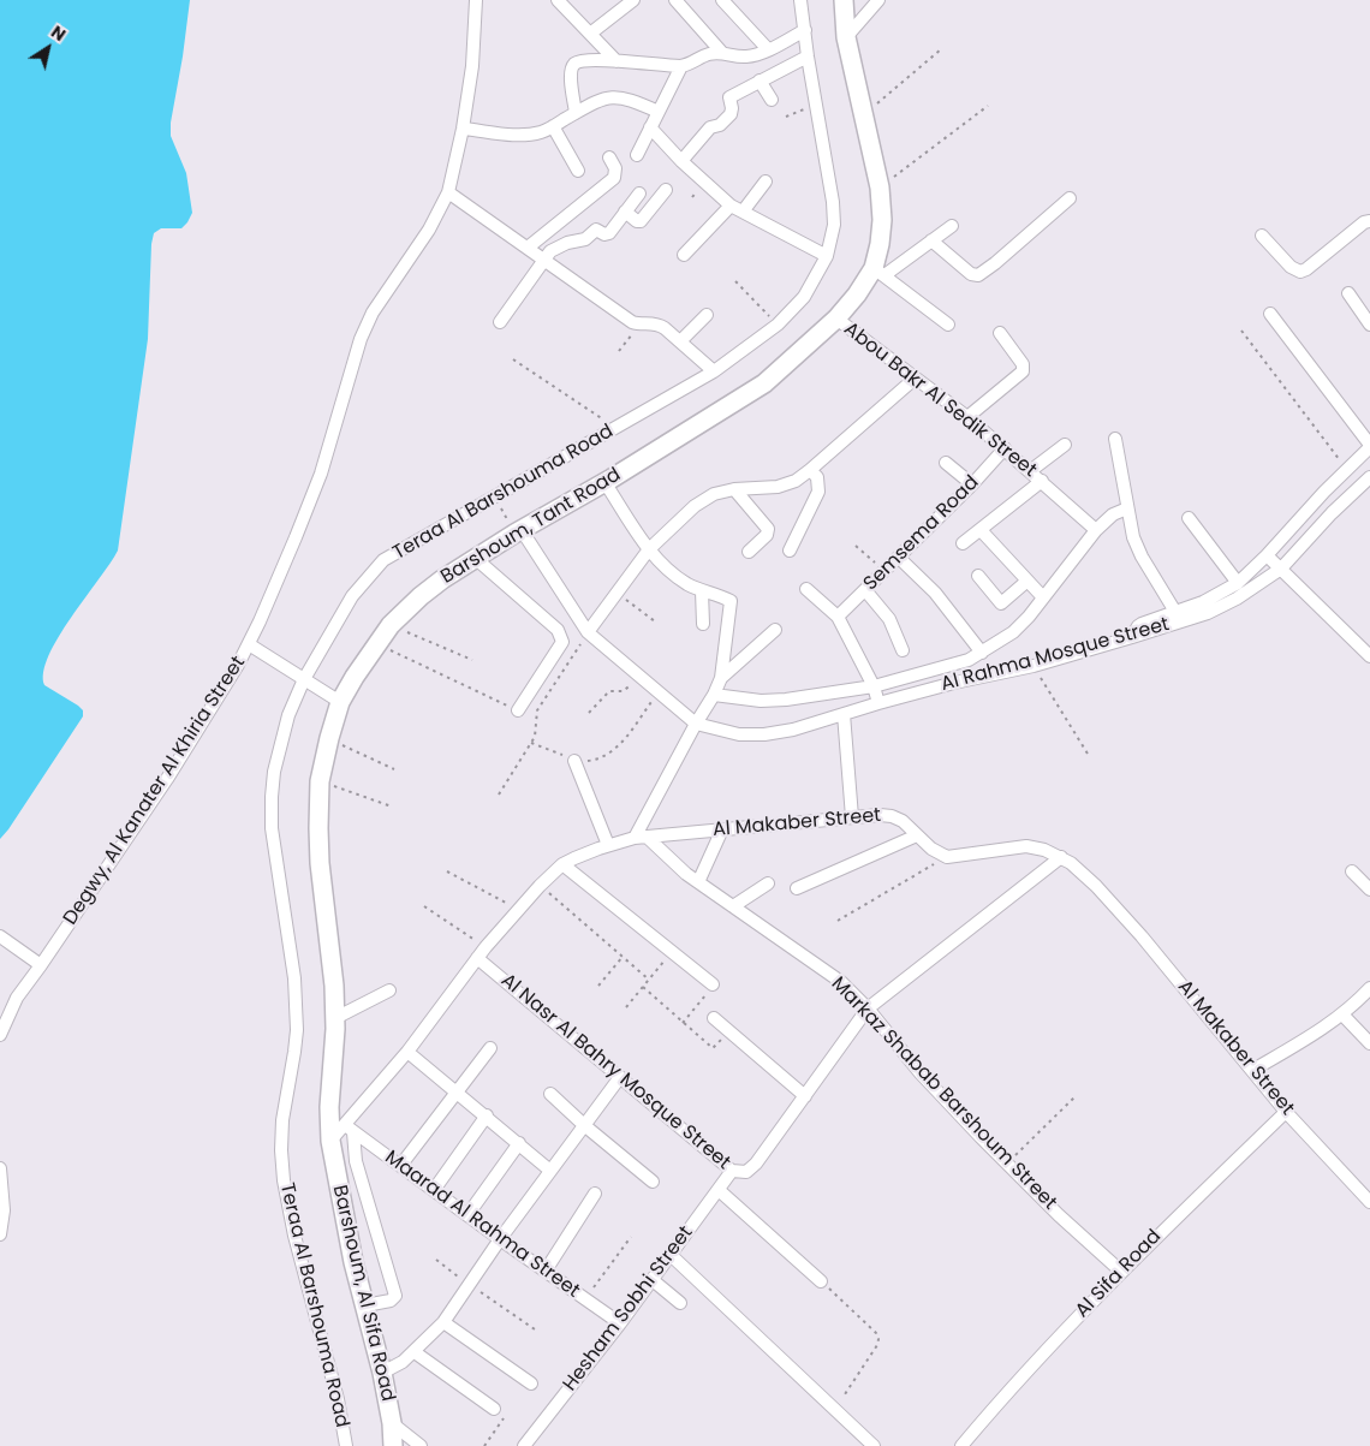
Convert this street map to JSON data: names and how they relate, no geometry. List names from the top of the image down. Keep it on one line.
{"streets":{"main road":["Barshoum, Tant Road","Barshoum, Al Sifa Road"],"street":["Abou Bakr Al Sedik Street","Teraa Al Barshouma Road","Semsema Road","Al Rahma Mosque Street","Degwy, Al Kanater Al Khiria Street","Al Makaber Street","Al Nasr Al Bahry Mosque Street","Markaz Shabab Barshoum Street","Maarad Al Rahma Street","Al Sifa Road","Hesham Sobhi Street"]},"crossings":[["Abou Bakr Al Sedik Street","Barshoum, Tant Road"],["Abou Bakr Al Sedik Street","Semsema Road"],["Barshoum, Tant Road","Al Makaber Street"],["Barshoum, Tant Road","Barshoum, Al Sifa Road"],["Al Makaber Street","Al Nasr Al Bahry Mosque Street"],["Al Makaber Street","Markaz Shabab Barshoum Street"],["Al Makaber Street","Maarad Al Rahma Street"],["Al Makaber Street","Al Sifa Road"],["Al Makaber Street","Barshoum, Al Sifa Road"],["Al Nasr Al Bahry Mosque Street","Hesham Sobhi Street"],["Markaz Shabab Barshoum Street","Al Sifa Road"],["Maarad Al Rahma Street","Hesham Sobhi Street"]],"north":"top right"}
